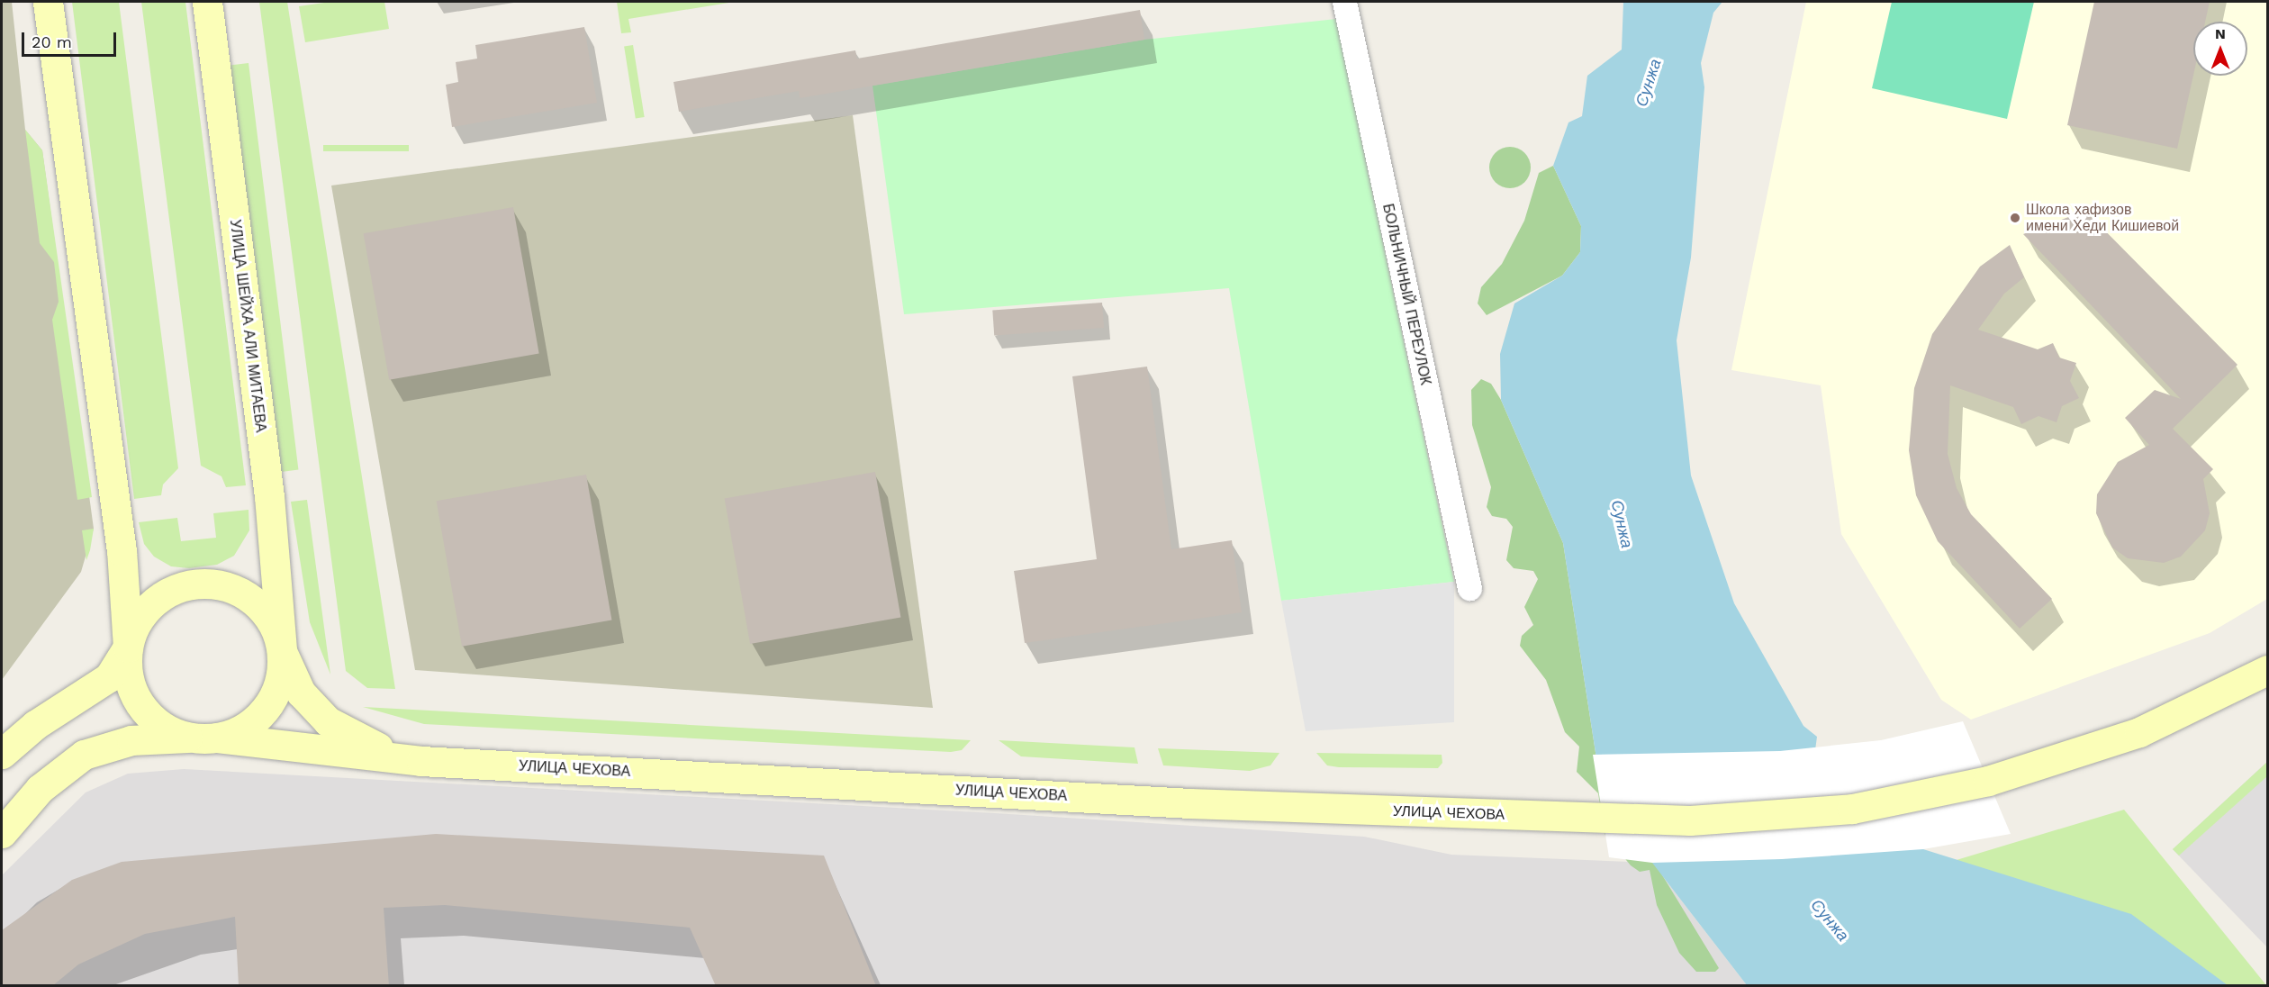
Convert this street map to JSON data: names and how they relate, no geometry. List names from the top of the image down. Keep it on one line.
{"streets":{"main road":["УЛИЦА ШЕЙХА АЛИ МИТАЕВА","УЛИЦА ЧЕХОВА"],"street":["БОЛЬНИЧНЫЙ ПЕРЕУЛОК"]},"water":["Сунжа"],"places":["Школа хафизов имени Хеди Кишиевой"],"scale_bar":"20 m","north":"top"}
